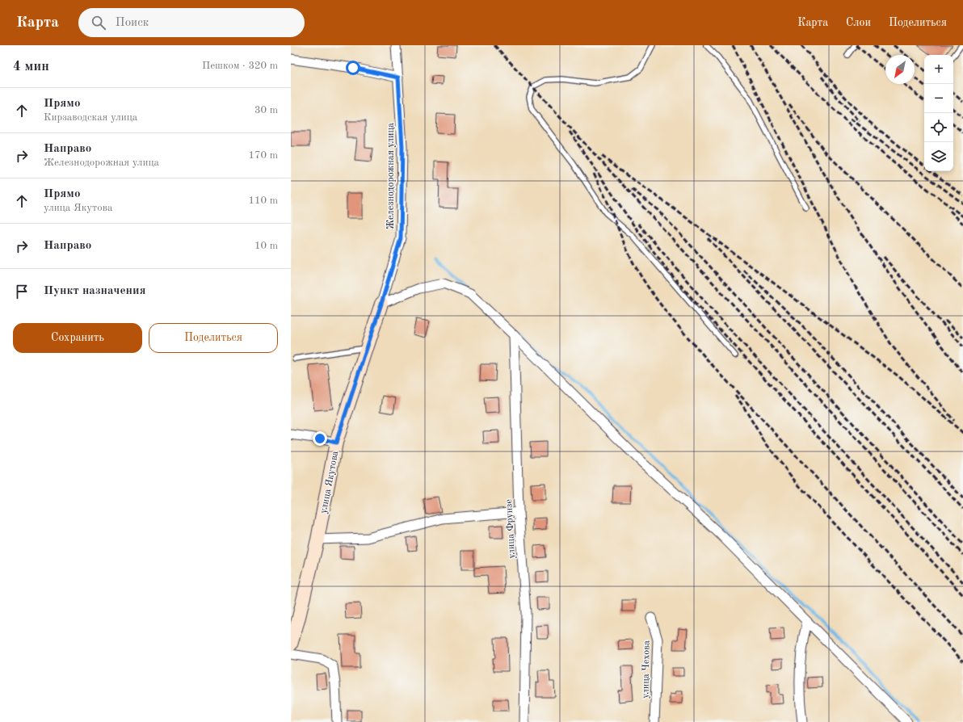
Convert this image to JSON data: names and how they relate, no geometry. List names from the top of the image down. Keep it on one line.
{"streets":{"street":["Железнодорожная улица","улица Якутова","улица Фрунзе","улица Чехова"]},"crossings":[["Железнодорожная улица","улица Якутова"]],"north":"bottom left","page":{"header":"Карта","search":"Поиск","nav":["Карта","Слои","Поделиться"],"heading":["4 мин","Пешком · 320 m"],"map_buttons":["+","−"],"list":[["Прямо","Кирзаводская улица","30 m"],["Направо","Железнодорожная улица","170 m"],["Прямо","улица Якутова","110 m"],["Направо","10 m"],"Пункт назначения"],"buttons":["Сохранить","Поделиться"]}}
